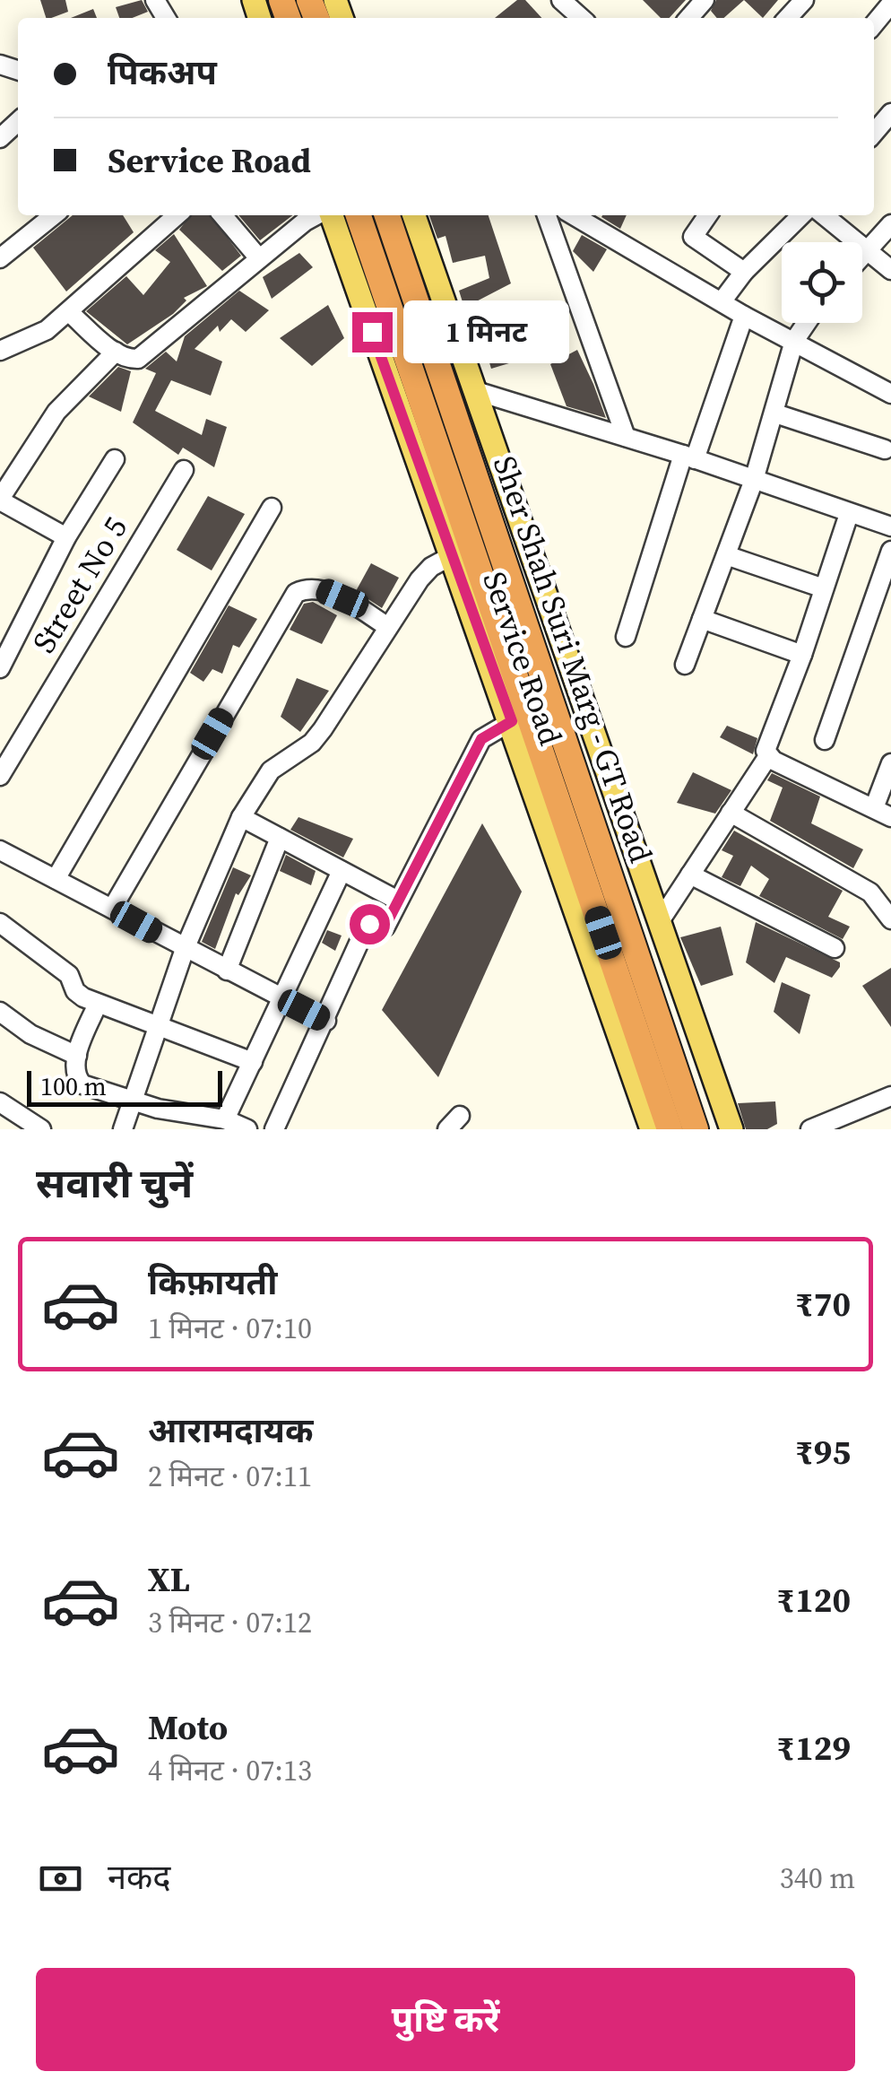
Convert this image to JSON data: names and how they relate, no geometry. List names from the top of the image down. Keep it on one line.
{"streets":{"highway":["Sher Shah Suri Marg - GT Road"],"main road":["Service Road"],"street":["Street No 5"]},"scale_bar":"100 m","page":{"banner":["पिकअप","Service Road"],"bubble":"1 मिनट","scale":"100 m","heading":"सवारी चुनें","list":[{"name":"किफ़ायती","note":"1 मिनट · 07:10","value":"₹70"},{"name":"आरामदायक","note":"2 मिनट · 07:11","value":"₹95"},{"name":"XL","note":"3 मिनट · 07:12","value":"₹120"},{"name":"Moto","note":"4 मिनट · 07:13","value":"₹129"}],"pay":["नकद","340 m"],"buttons":"पुष्टि करें"}}
